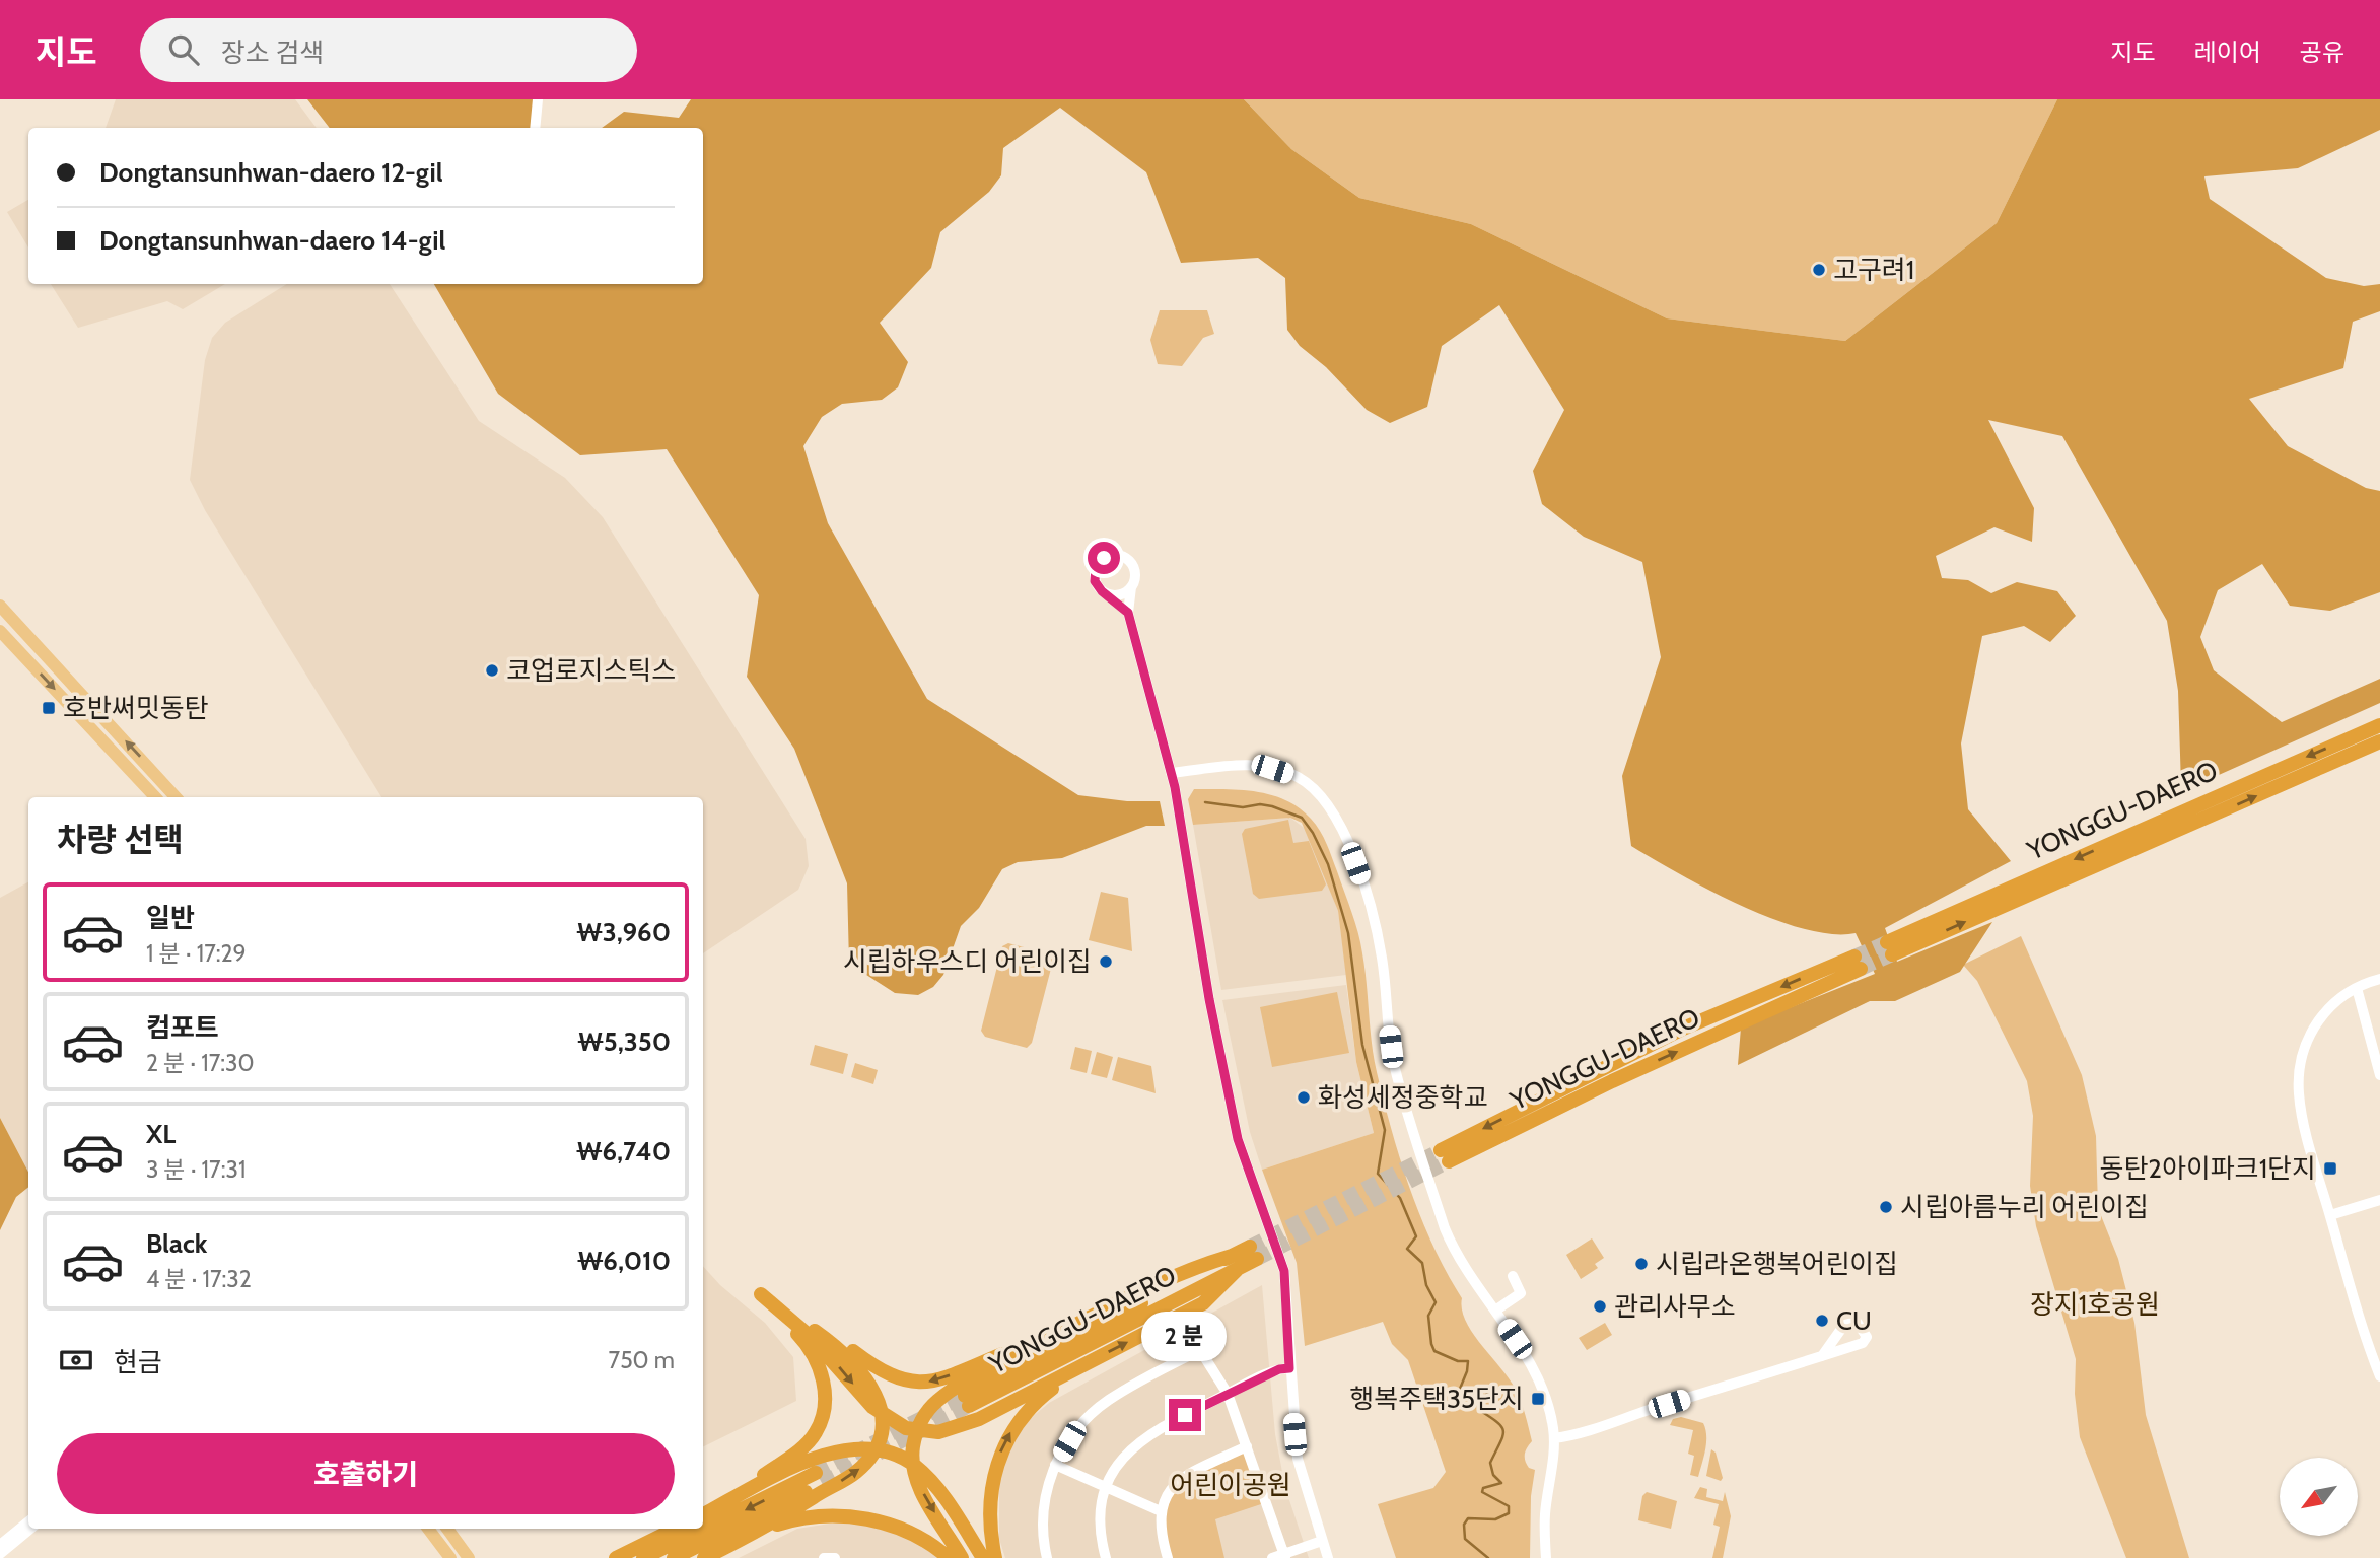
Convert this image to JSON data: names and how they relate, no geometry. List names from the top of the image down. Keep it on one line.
{"streets":{"highway":["YONGGU-DAERO"]},"parks":["장지1호공원","어린이공원"],"places":{"other":["고구려1","코업로지스틱스","시립하우스디 어린이집","화성세정중학교","시립아름누리 어린이집","시립라온행복어린이집","관리사무소","CU"],"transit":["호반써밋동탄","동탄2아이파크1단지","행복주택35단지"]},"north":"bottom left","page":{"header":"지도","search":"장소 검색","nav":["지도","레이어","공유"],"banner":["Dongtansunhwan-daero 12-gil","Dongtansunhwan-daero 14-gil"],"heading":"차량 선택","list":[{"name":"일반","note":"1 분 · 17:29","value":"₩3,960"},{"name":"컴포트","note":"2 분 · 17:30","value":"₩5,350"},{"name":"XL","note":"3 분 · 17:31","value":"₩6,740"},{"name":"Black","note":"4 분 · 17:32","value":"₩6,010"}],"bubble":"2 분","pay":["현금","750 m"],"buttons":"호출하기"}}
